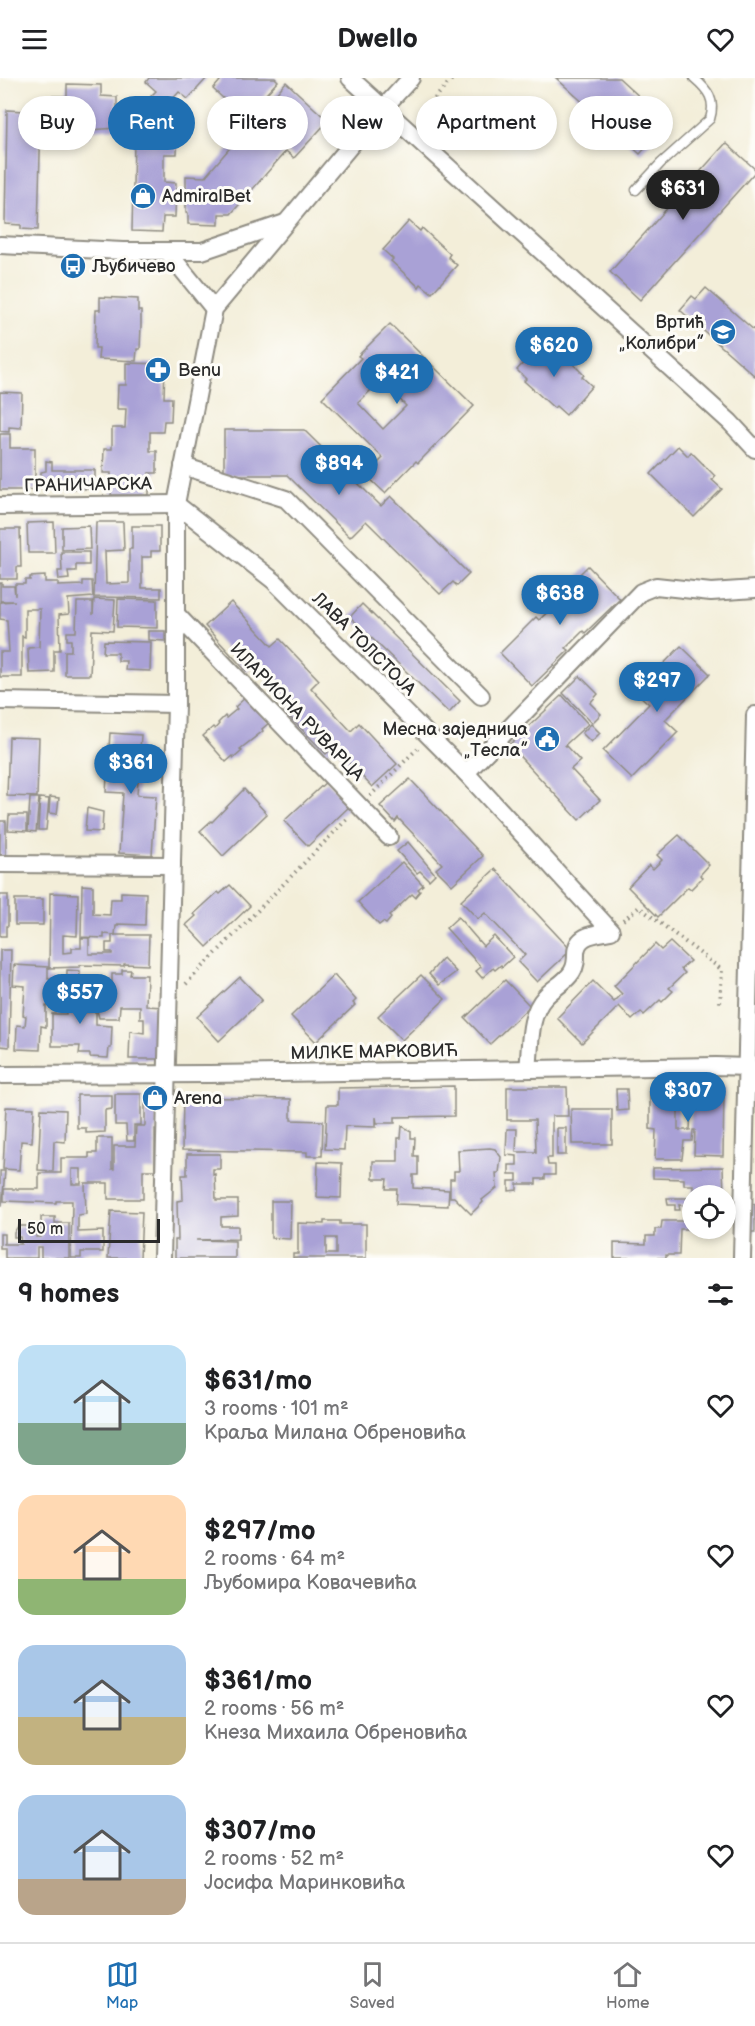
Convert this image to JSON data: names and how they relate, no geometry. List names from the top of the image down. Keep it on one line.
{"streets":{"street":["ГРАНИЧАРСКА","ЛАВА ТОЛСТОЈА","ИЛАРИОНА РУВАРЦА","МИЛКЕ МАРКОВИЋ"]},"crossings":[["ГРАНИЧАРСКА","ЛАВА ТОЛСТОЈА"]],"places":{"shop":["AdmiralBet","Arena"],"bus stop":["Љубичево"],"school or university":["Вртић „Колибри”"],"pharmacy":["Benu"],"public building":["Месна заједница „Тесла”"]},"scale_bar":"50 m","page":{"header":"Dwello","chip":["Buy","Rent","Filters","New","Apartment","House"],"price":["$631","$620","$421","$894","$638","$297","$361","$557","$307"],"scale":"50 m","heading":"9 homes","list":[{"name":"$631/mo","note":"3 rooms · 101 m² · Краља Милана Обреновића"},{"name":"$297/mo","note":"2 rooms · 64 m² · Љубомира Ковачевића"},{"name":"$361/mo","note":"2 rooms · 56 m² · Кнеза Михаила Обреновића"},{"name":"$307/mo","note":"2 rooms · 52 m² · Јосифа Маринковића"}],"tabs":["Map","Saved","Home"]}}
